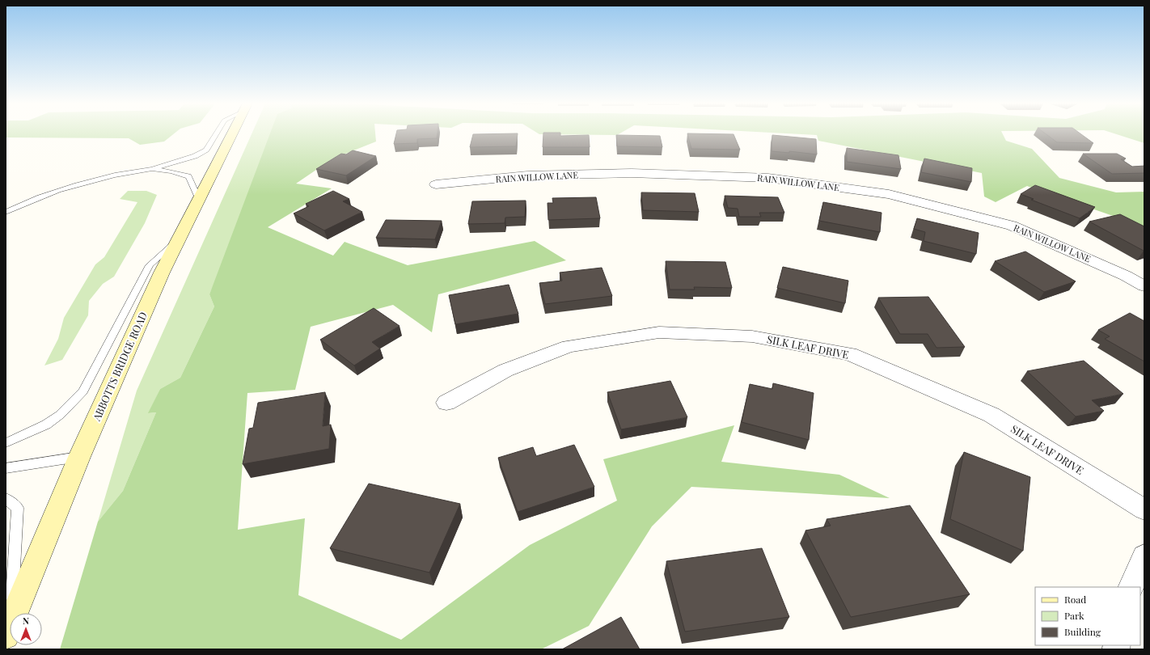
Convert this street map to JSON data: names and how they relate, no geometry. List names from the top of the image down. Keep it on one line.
{"streets":{"main road":["ABBOTTS BRIDGE ROAD"],"street":["RAIN WILLOW LANE","SILK LEAF DRIVE"]},"legend":["Road","Park","Building"],"north":"top"}
